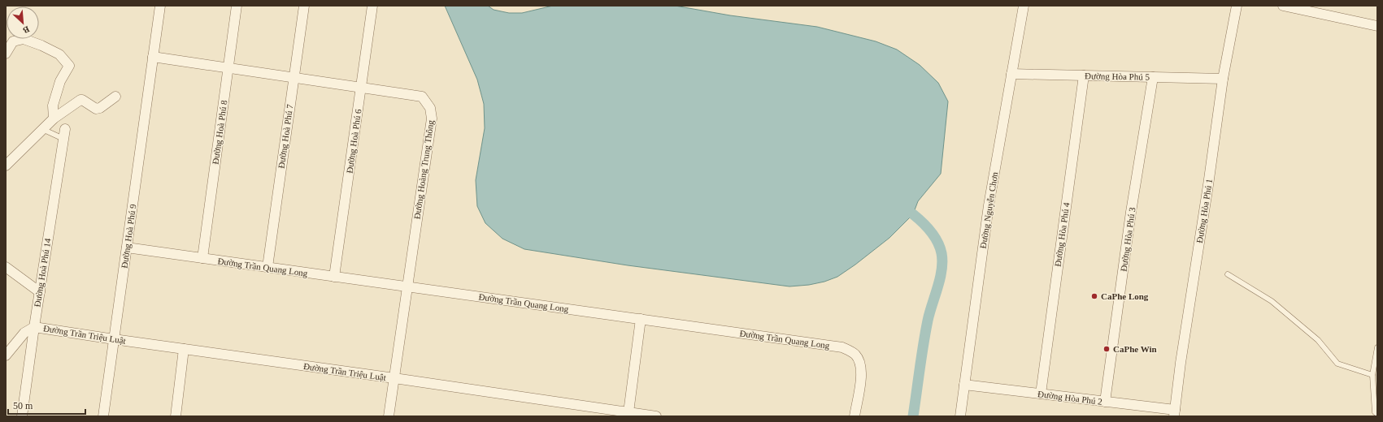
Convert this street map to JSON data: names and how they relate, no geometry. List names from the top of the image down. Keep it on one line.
{"streets":{"street":["Đường Hòa Phú 5","Đường Hoà Phú 8","Đường Hoà Phú 7","Đường Hoà Phú 6","Đường Hoàng Trung Thông","Đường Nguyễn Chơn","Đường Hòa Phú 1","Đường Hòa Phú 4","Đường Hoà Phú 9","Đường Hòa Phú 3","Đường Trần Quang Long","Đường Hoà Phú 14","Đường Trần Triệu Luật","Đường Hòa Phú 2"]},"crossings":[["Đường Hòa Phú 5","Đường Nguyễn Chơn"],["Đường Hòa Phú 5","Đường Hòa Phú 1"],["Đường Hòa Phú 5","Đường Hòa Phú 4"],["Đường Hòa Phú 5","Đường Hòa Phú 3"],["Đường Hoà Phú 8","Đường Hoàng Trung Thông"],["Đường Hoà Phú 8","Đường Trần Quang Long"],["Đường Hoà Phú 7","Đường Hoàng Trung Thông"],["Đường Hoà Phú 7","Đường Trần Quang Long"],["Đường Hoà Phú 6","Đường Hoàng Trung Thông"],["Đường Hoà Phú 6","Đường Trần Quang Long"],["Đường Hoàng Trung Thông","Đường Hoà Phú 9"],["Đường Hoàng Trung Thông","Đường Trần Quang Long"],["Đường Hoàng Trung Thông","Đường Trần Triệu Luật"],["Đường Nguyễn Chơn","Đường Hòa Phú 2"],["Đường Hòa Phú 1","Đường Hòa Phú 2"],["Đường Hòa Phú 4","Đường Hòa Phú 2"],["Đường Hoà Phú 9","Đường Trần Quang Long"],["Đường Hoà Phú 9","Đường Trần Triệu Luật"],["Đường Hòa Phú 3","Đường Hòa Phú 2"],["Đường Hoà Phú 14","Đường Trần Triệu Luật"]],"places":["CaPhe Long","CaPhe Win"],"scale_bar":"50 m","north":"bottom right"}
